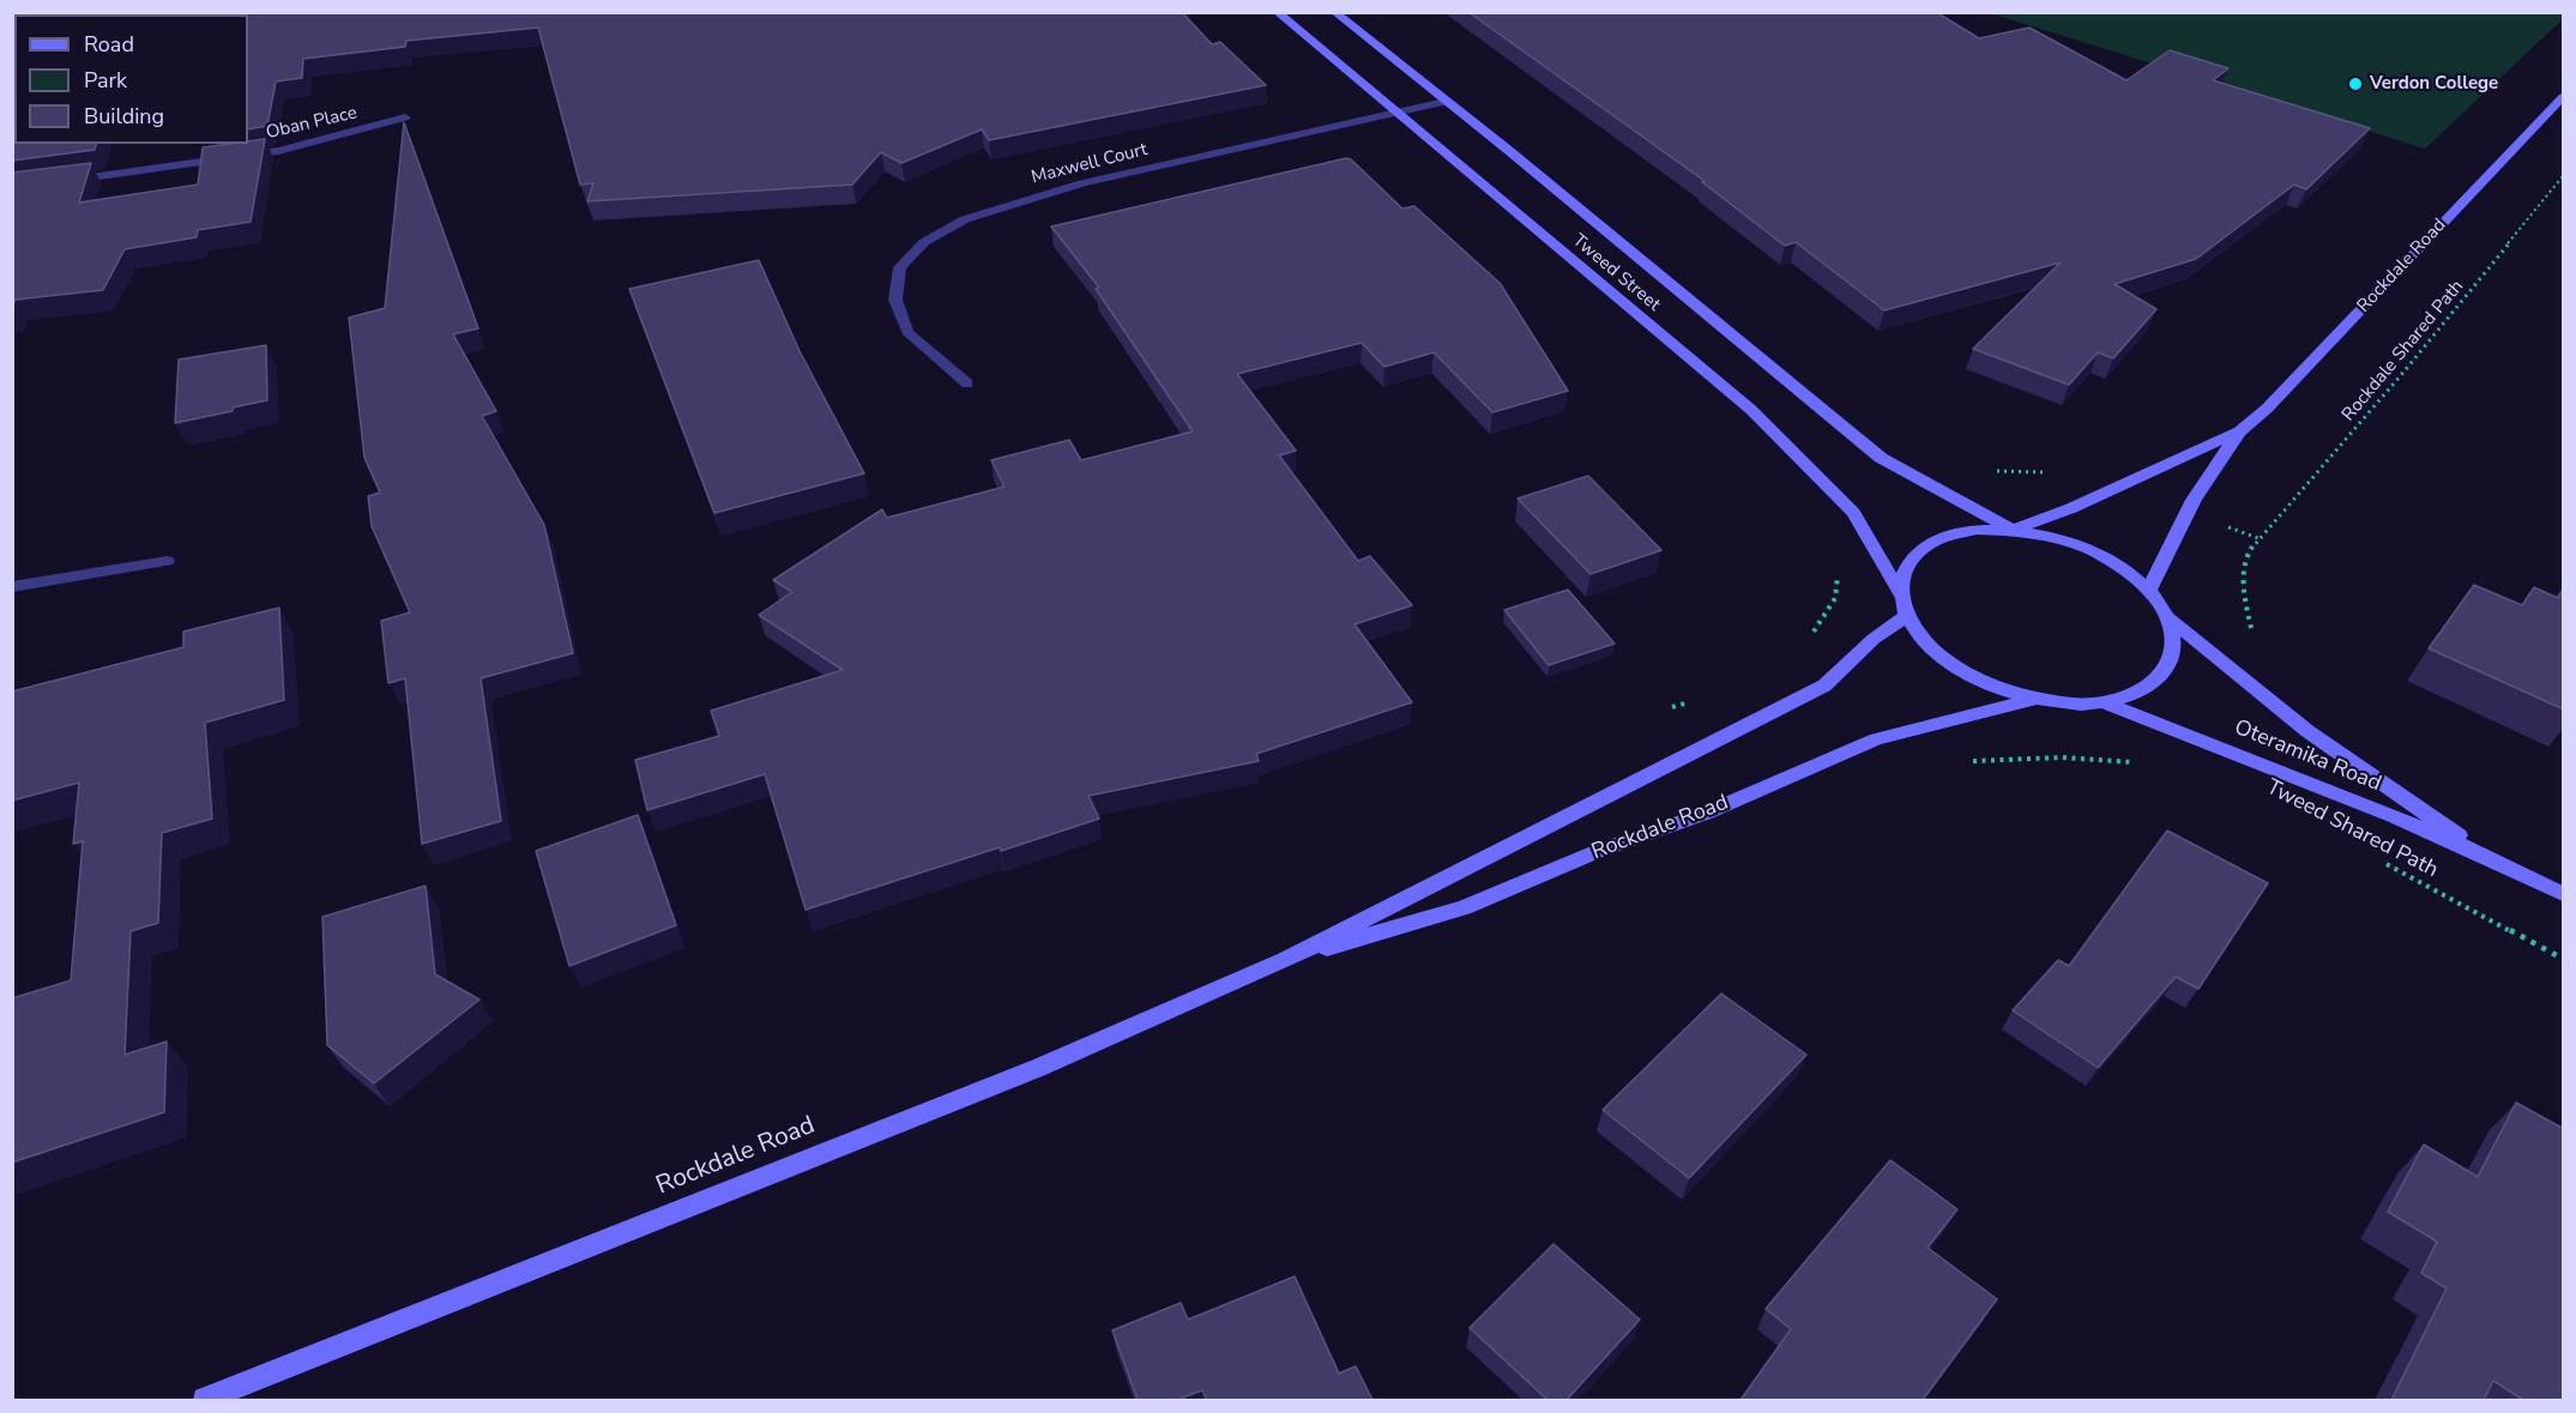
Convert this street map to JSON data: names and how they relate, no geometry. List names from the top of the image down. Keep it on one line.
{"streets":{"main road":["Rockdale Road","Tweed Street","Oteramika Road"],"street":["Oban Place","Maxwell Court"],"path":["Rockdale Shared Path","Tweed Shared Path"]},"crossings":[["Maxwell Court","Tweed Street"],["Rockdale Road","Tweed Street"],["Rockdale Road","Oteramika Road"],["Tweed Street","Oteramika Road"]],"places":["Verdon College"],"legend":["Road","Park","Building"]}
